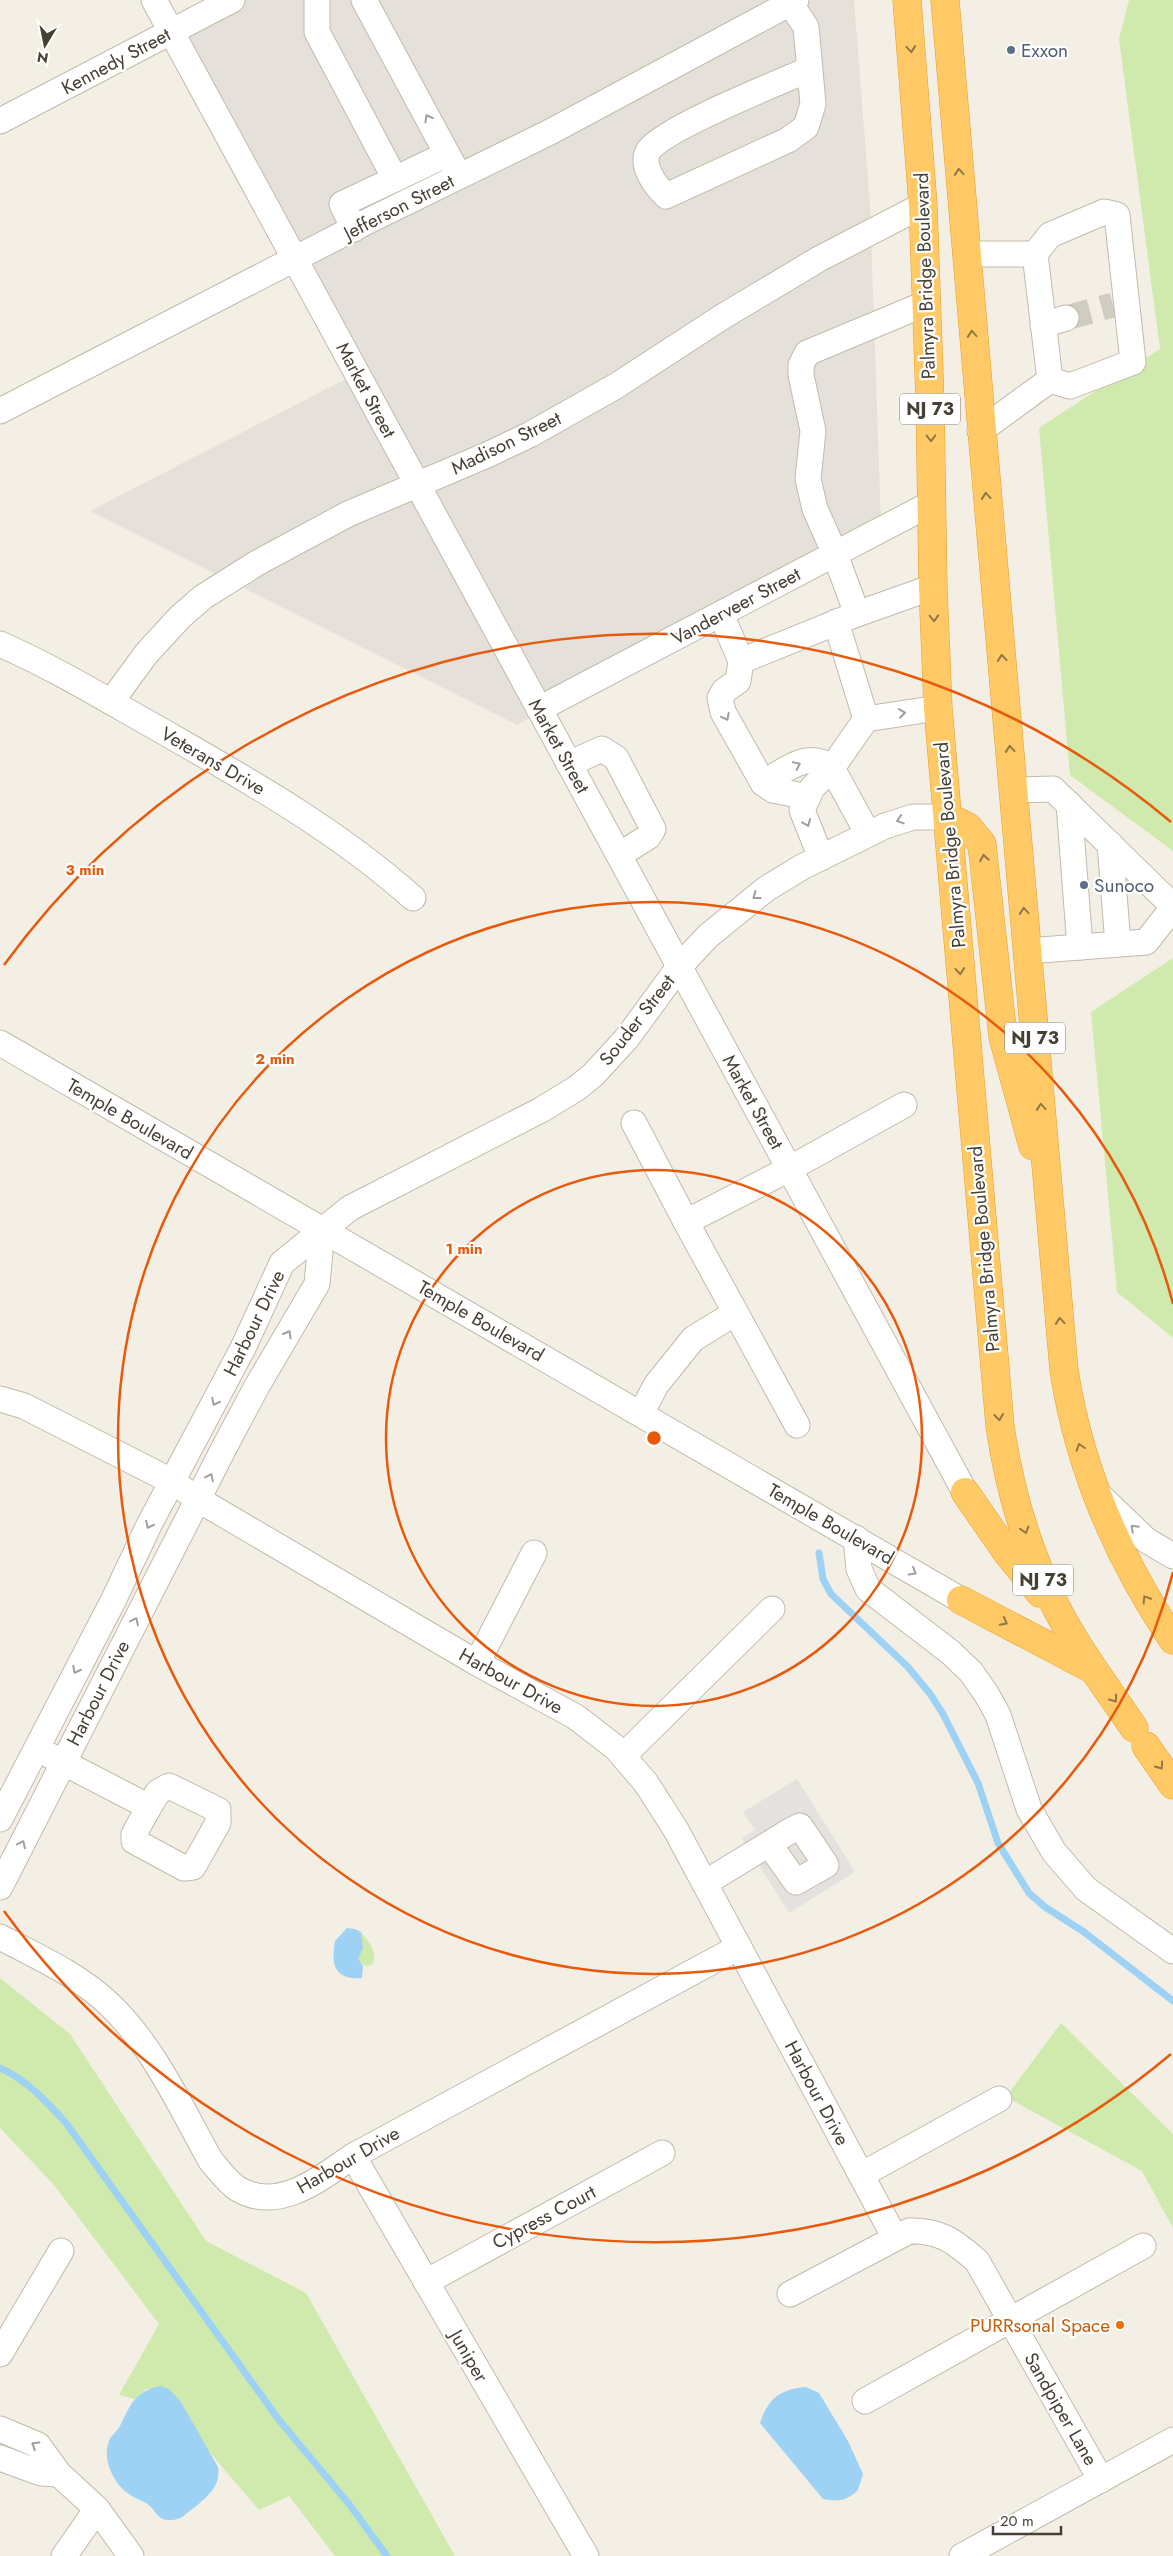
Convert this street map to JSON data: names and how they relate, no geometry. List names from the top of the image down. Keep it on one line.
{"streets":{"highway":["Palmyra Bridge Boulevard","NJ 73"],"street":["Kennedy Street","Jefferson Street","Market Street","Madison Street","Vanderveer Street","Veterans Drive","Souder Street","Temple Boulevard","Harbour Drive","Cypress Court","Juniper","Sandpiper Lane"]},"crossings":[["Kennedy Street","Market Street"],["Jefferson Street","Market Street"],["Palmyra Bridge Boulevard","NJ 73"],["Palmyra Bridge Boulevard","Madison Street"],["Palmyra Bridge Boulevard","Vanderveer Street"],["Palmyra Bridge Boulevard","Souder Street"],["Market Street","Madison Street"],["Market Street","Vanderveer Street"],["Market Street","Souder Street"],["Madison Street","Veterans Drive"],["Souder Street","Temple Boulevard"],["Souder Street","Harbour Drive"],["Temple Boulevard","Harbour Drive"],["Harbour Drive","Juniper"],["Harbour Drive","Sandpiper Lane"],["Cypress Court","Juniper"]],"places":["Exxon","Sunoco","PURRsonal Space"],"scale_bar":"20 m","north":"bottom","rings":["3 min","2 min","1 min"]}
